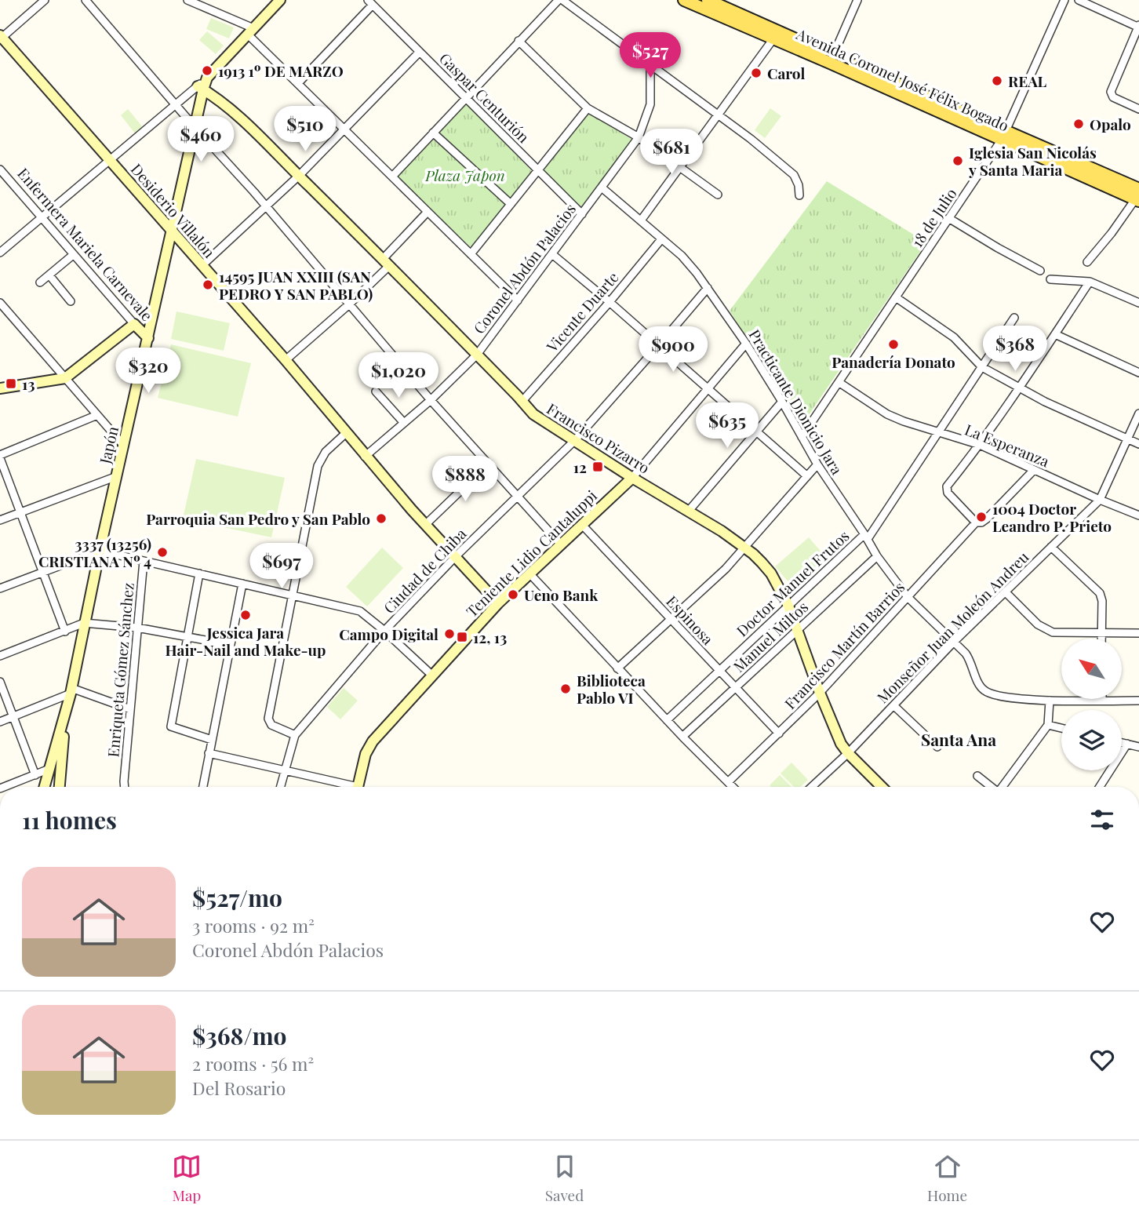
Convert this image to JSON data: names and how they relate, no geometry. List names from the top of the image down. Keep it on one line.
{"streets":{"main road":["Avenida Coronel José Félix Bogado"],"street":["Gaspar Centurión","Desiderio Villalón","18 de Julio","Enfermera Mariela Carnevale","Coronel Abdón Palacios","Vicente Duarte","Practicante Dionicio Jara","Francisco Pizarro","Japón","La Esperanza","Teniente Lidio Cantaluppi","Ciudad de Chiba","Doctor Manuel Frutos","Espinosa","Monseñor Juan Moleón Andreu","Manuel Miltos","Francisco Martín Barrios","Enriqueta Gómez Sánchez"]},"crossings":[["Avenida Coronel José Félix Bogado","18 de Julio"],["Gaspar Centurión","Coronel Abdón Palacios"],["Desiderio Villalón","Coronel Abdón Palacios"],["Desiderio Villalón","Japón"],["Desiderio Villalón","Teniente Lidio Cantaluppi"],["Desiderio Villalón","Ciudad de Chiba"],["18 de Julio","Practicante Dionicio Jara"],["18 de Julio","La Esperanza"],["Enfermera Mariela Carnevale","Japón"],["Coronel Abdón Palacios","Practicante Dionicio Jara"],["Coronel Abdón Palacios","Francisco Pizarro"],["Vicente Duarte","Practicante Dionicio Jara"],["Vicente Duarte","Francisco Pizarro"],["Practicante Dionicio Jara","Teniente Lidio Cantaluppi"],["Practicante Dionicio Jara","Ciudad de Chiba"],["Practicante Dionicio Jara","Doctor Manuel Frutos"],["Practicante Dionicio Jara","Monseñor Juan Moleón Andreu"],["Practicante Dionicio Jara","Manuel Miltos"],["Practicante Dionicio Jara","Francisco Martín Barrios"],["Francisco Pizarro","Japón"],["Francisco Pizarro","Teniente Lidio Cantaluppi"],["Francisco Pizarro","Ciudad de Chiba"],["Francisco Pizarro","Doctor Manuel Frutos"],["Francisco Pizarro","Monseñor Juan Moleón Andreu"],["Francisco Pizarro","Manuel Miltos"],["Francisco Pizarro","Francisco Martín Barrios"],["La Esperanza","Doctor Manuel Frutos"],["La Esperanza","Monseñor Juan Moleón Andreu"],["La Esperanza","Francisco Martín Barrios"],["Teniente Lidio Cantaluppi","Espinosa"],["Doctor Manuel Frutos","Espinosa"],["Espinosa","Manuel Miltos"],["Espinosa","Francisco Martín Barrios"]],"districts":["Santa Ana"],"parks":["Plaza Japon"],"places":{"other":["1913 1º DE MARZO","Carol","REAL","Opalo","Iglesia San Nicolás y Santa Maria","14595 JUAN XXIII (SAN PEDRO Y SAN PABLO)","Panadería Donato","1004 Doctor Leandro P. Prieto","Parroquia San Pedro y San Pablo","3337 (13256) CRISTIANA Nº 4","Ueno Bank","Jessica Jara Hair-Nail and Make-up","Campo Digital","Biblioteca Pablo VI"],"transit":["13","12","12, 13"]},"north":"top left","page":{"price":["$527","$510","$460","$681","$368","$900","$320","$1,020","$635","$888","$697"],"heading":"11 homes","list":[{"name":"$527/mo","note":"3 rooms · 92 m² · Coronel Abdón Palacios"},{"name":"$368/mo","note":"2 rooms · 56 m² · Del Rosario"}],"tabs":["Map","Saved","Home"]}}
